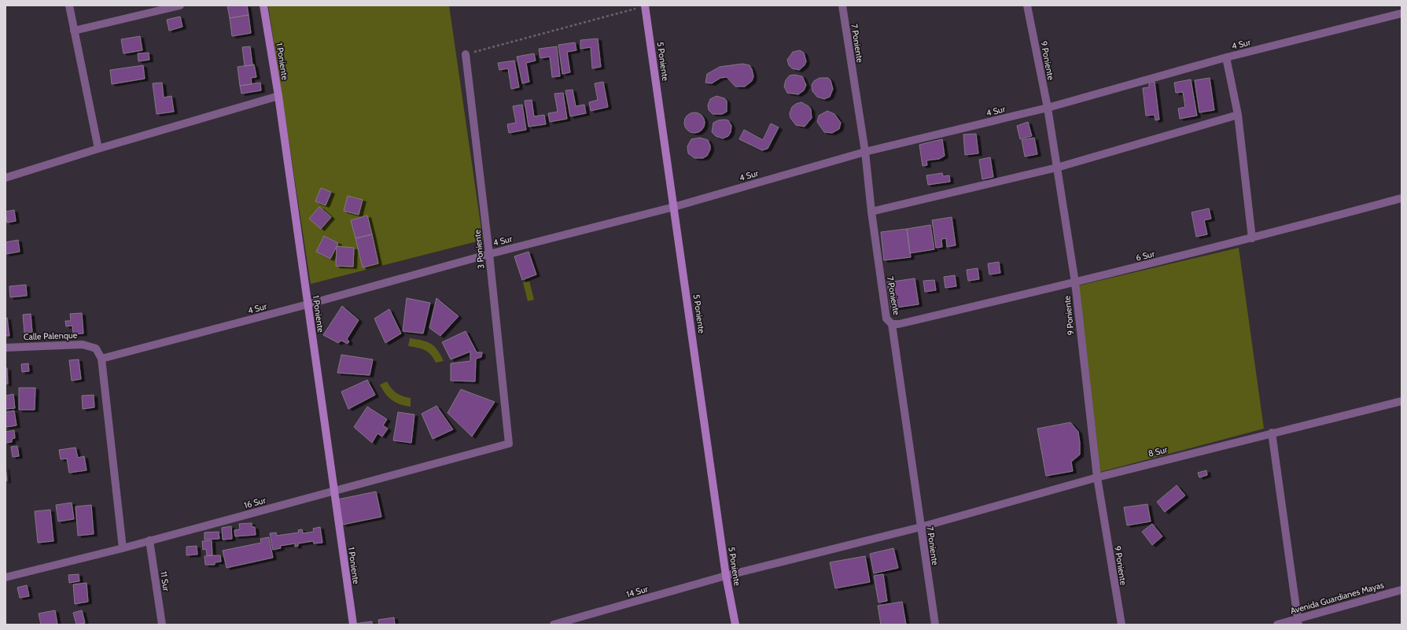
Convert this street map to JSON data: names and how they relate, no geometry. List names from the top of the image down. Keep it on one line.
{"streets":{"street":["7 Poniente","4 Sur","9 Poniente","1 Poniente","5 Poniente","3 Poniente","6 Sur","Calle Palenque","8 Sur","16 Sur","11 Sur","14 Sur","Avenida Guardianes Mayas"]},"crossings":[["7 Poniente","4 Sur"],["7 Poniente","6 Sur"],["7 Poniente","8 Sur"],["7 Poniente","14 Sur"],["4 Sur","9 Poniente"],["4 Sur","1 Poniente"],["4 Sur","5 Poniente"],["4 Sur","3 Poniente"],["4 Sur","Calle Palenque"],["9 Poniente","6 Sur"],["9 Poniente","8 Sur"],["1 Poniente","16 Sur"],["5 Poniente","14 Sur"],["3 Poniente","16 Sur"],["8 Sur","14 Sur"],["16 Sur","11 Sur"]]}
